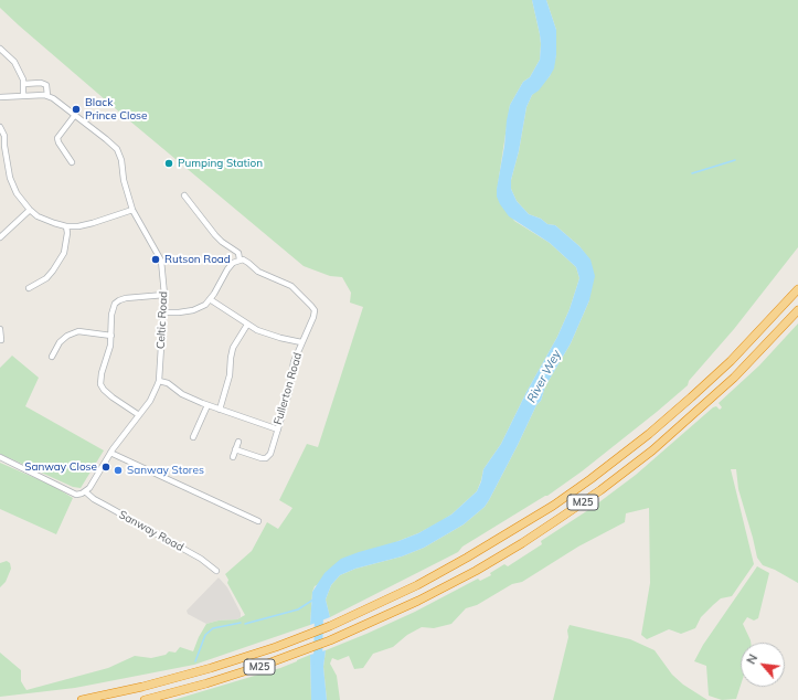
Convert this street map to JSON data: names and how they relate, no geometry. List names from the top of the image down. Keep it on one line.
{"streets":{"highway":["M25"],"street":["Celtic Road","Fullerton Road","Sanway Road"]},"crossings":[["Celtic Road","Fullerton Road"]],"water":["River Wey"],"places":["Black Prince Close","Pumping Station","Rutson Road","Sanway Close","Sanway Stores"],"north":"top left"}
